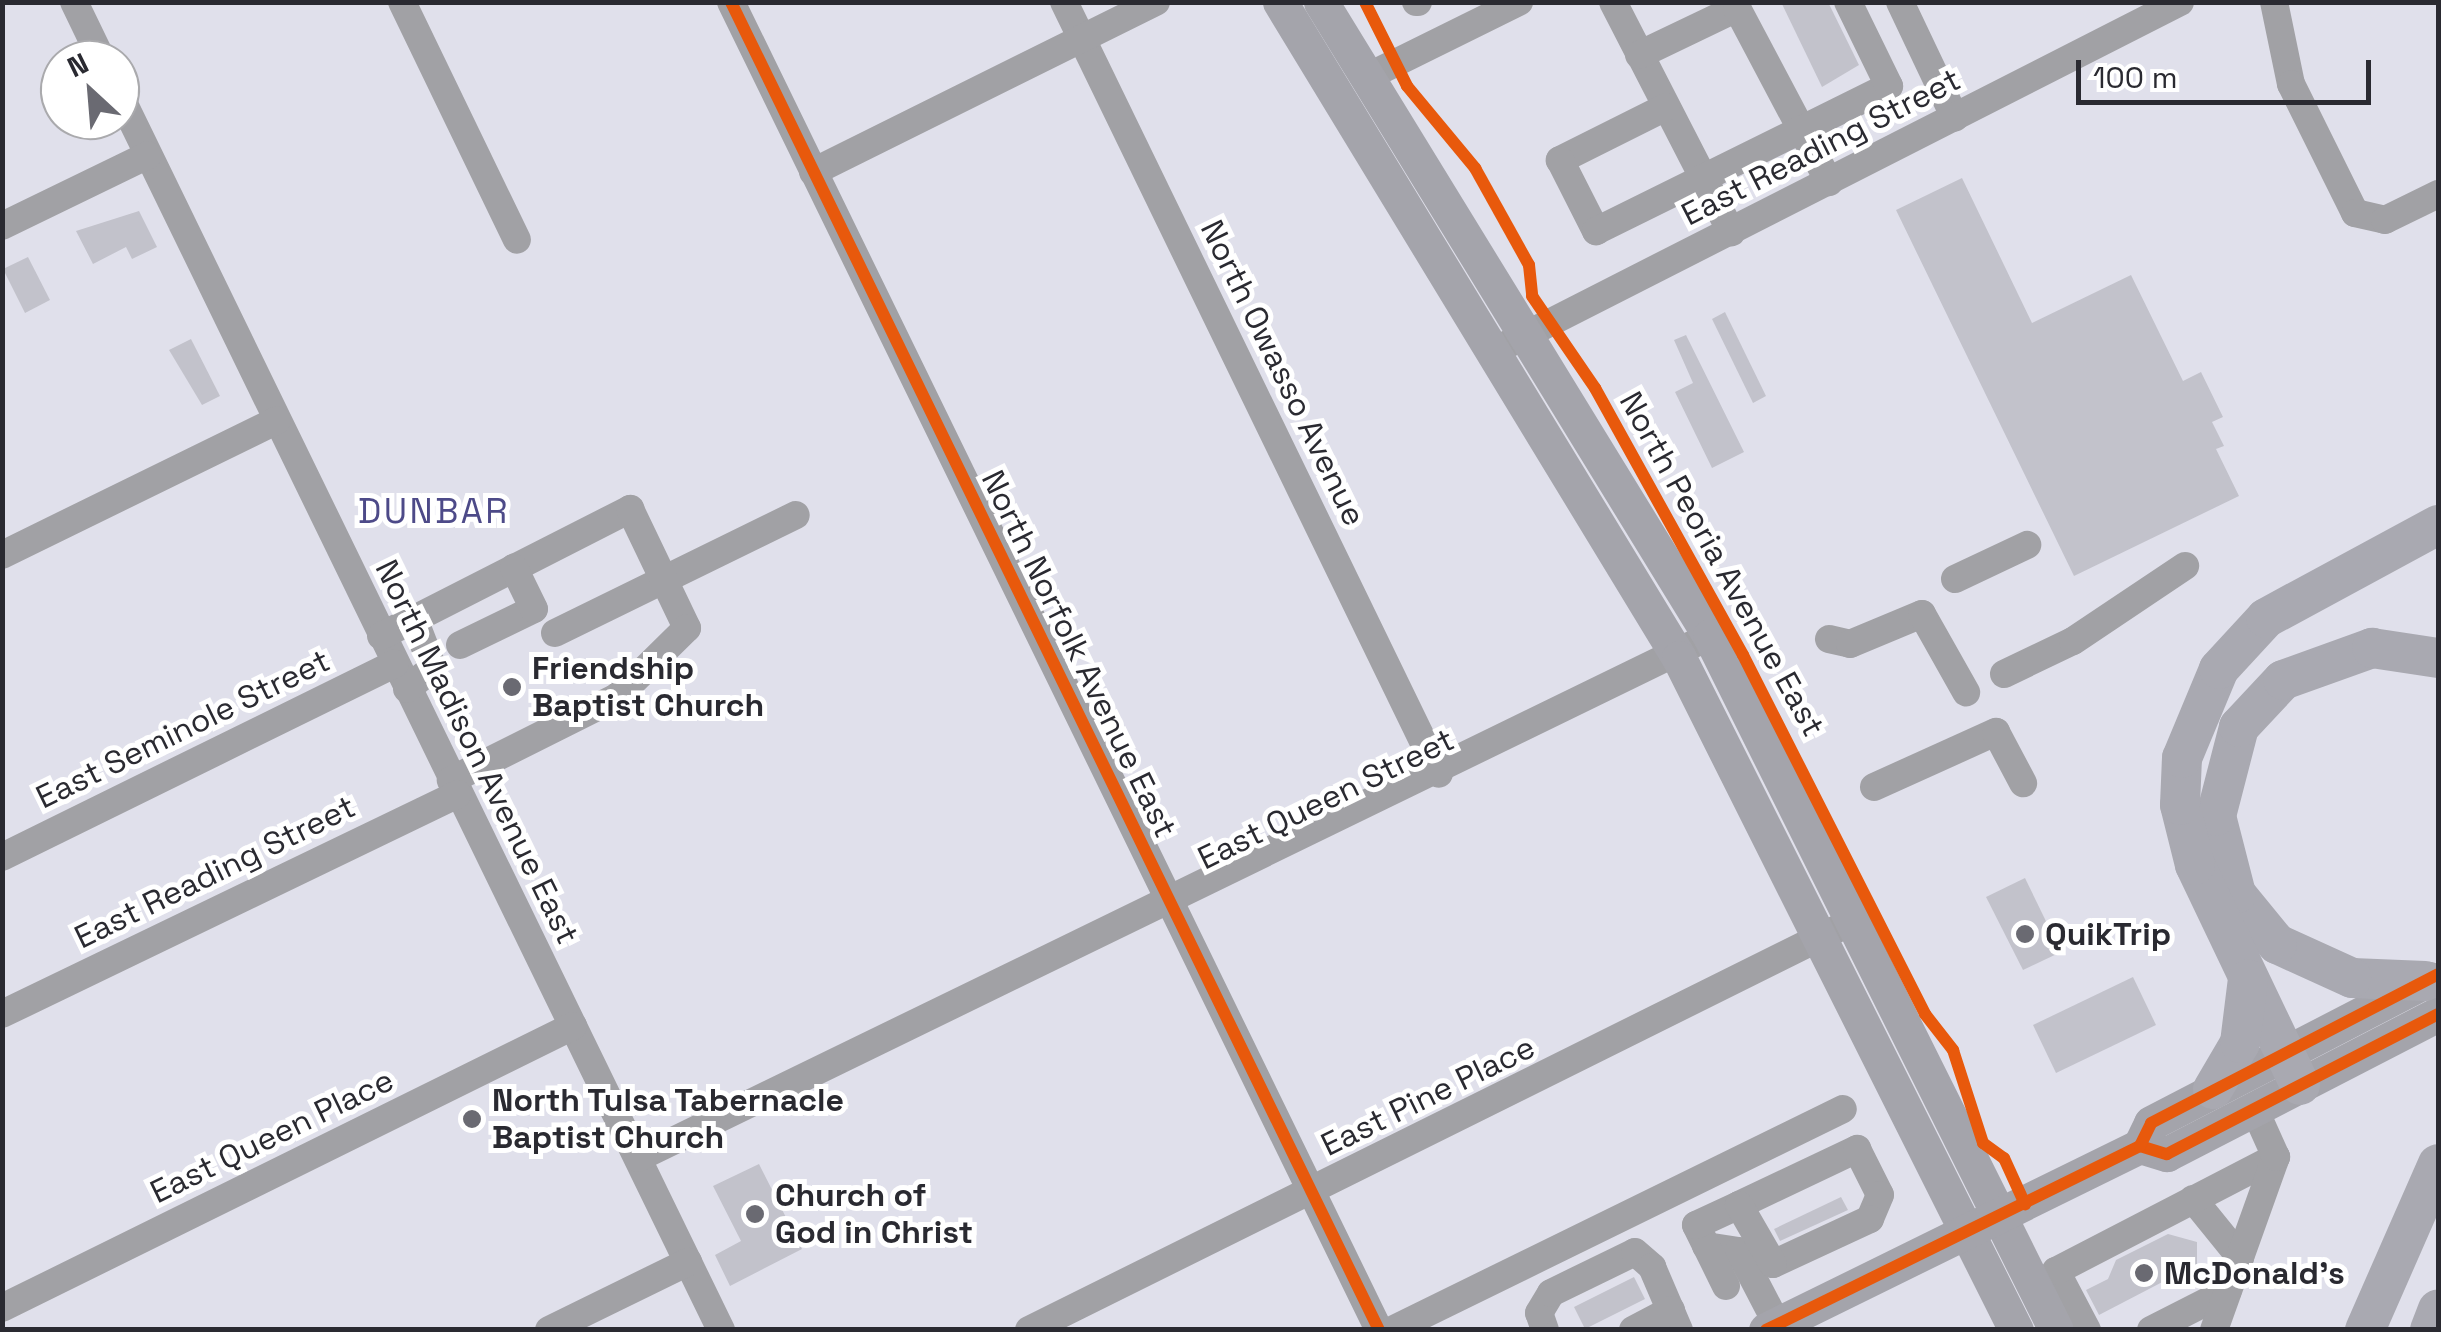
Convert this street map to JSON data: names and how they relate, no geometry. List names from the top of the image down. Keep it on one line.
{"streets":{"main road":["North Peoria Avenue East"],"street":["East Reading Street","North Owasso Avenue","North Norfolk Avenue East","East Seminole Street","North Madison Avenue East","East Queen Street","East Pine Place","East Queen Place"]},"crossings":[["East Reading Street","North Peoria Avenue East"],["East Reading Street","North Madison Avenue East"],["North Owasso Avenue","East Queen Street"],["North Peoria Avenue East","East Queen Street"],["North Peoria Avenue East","East Pine Place"],["North Norfolk Avenue East","East Queen Street"],["North Norfolk Avenue East","East Pine Place"],["East Seminole Street","North Madison Avenue East"],["North Madison Avenue East","East Queen Street"],["North Madison Avenue East","East Queen Place"]],"districts":["DUNBAR"],"places":["Friendship Baptist Church","QuikTrip","North Tulsa Tabernacle Baptist Church","Church of God in Christ","McDonald's"],"scale_bar":"100 m","north":"top left"}
